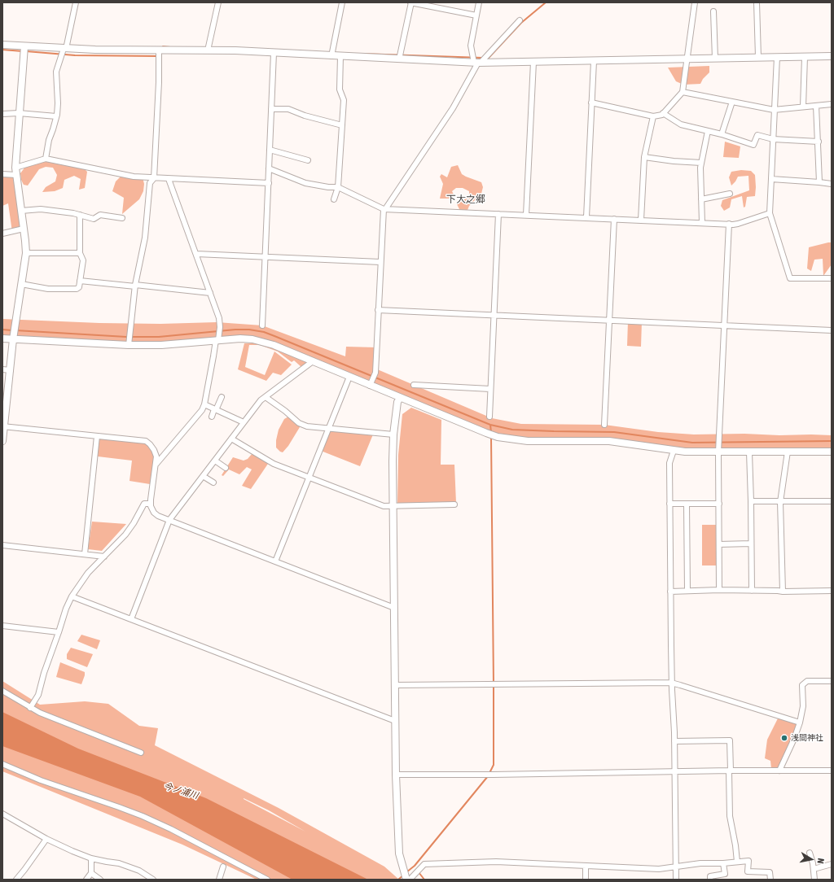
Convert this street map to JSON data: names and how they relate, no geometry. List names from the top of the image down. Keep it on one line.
{"districts":["下大之郷"],"water":["今ノ浦川"],"places":["浅間神社"],"north":"right"}
